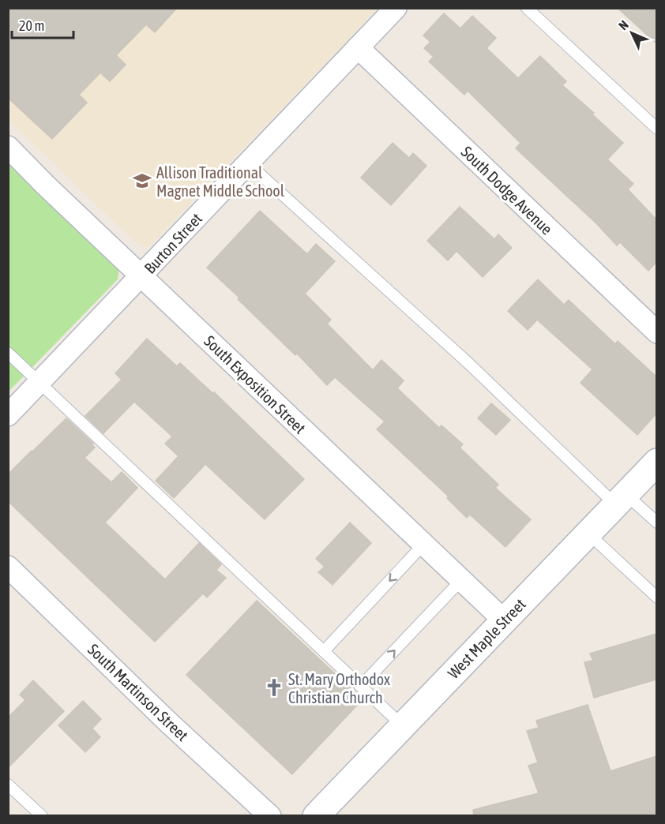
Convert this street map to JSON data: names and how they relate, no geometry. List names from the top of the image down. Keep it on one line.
{"streets":{"street":["South Dodge Avenue","Burton Street","South Exposition Street","West Maple Street","South Martinson Street"]},"crossings":[["South Dodge Avenue","Burton Street"],["Burton Street","South Exposition Street"],["South Exposition Street","West Maple Street"]],"places":{"school or university":["Allison Traditional Magnet Middle School"],"church":["St. Mary Orthodox Christian Church"]},"scale_bar":"20 m","north":"top left"}
